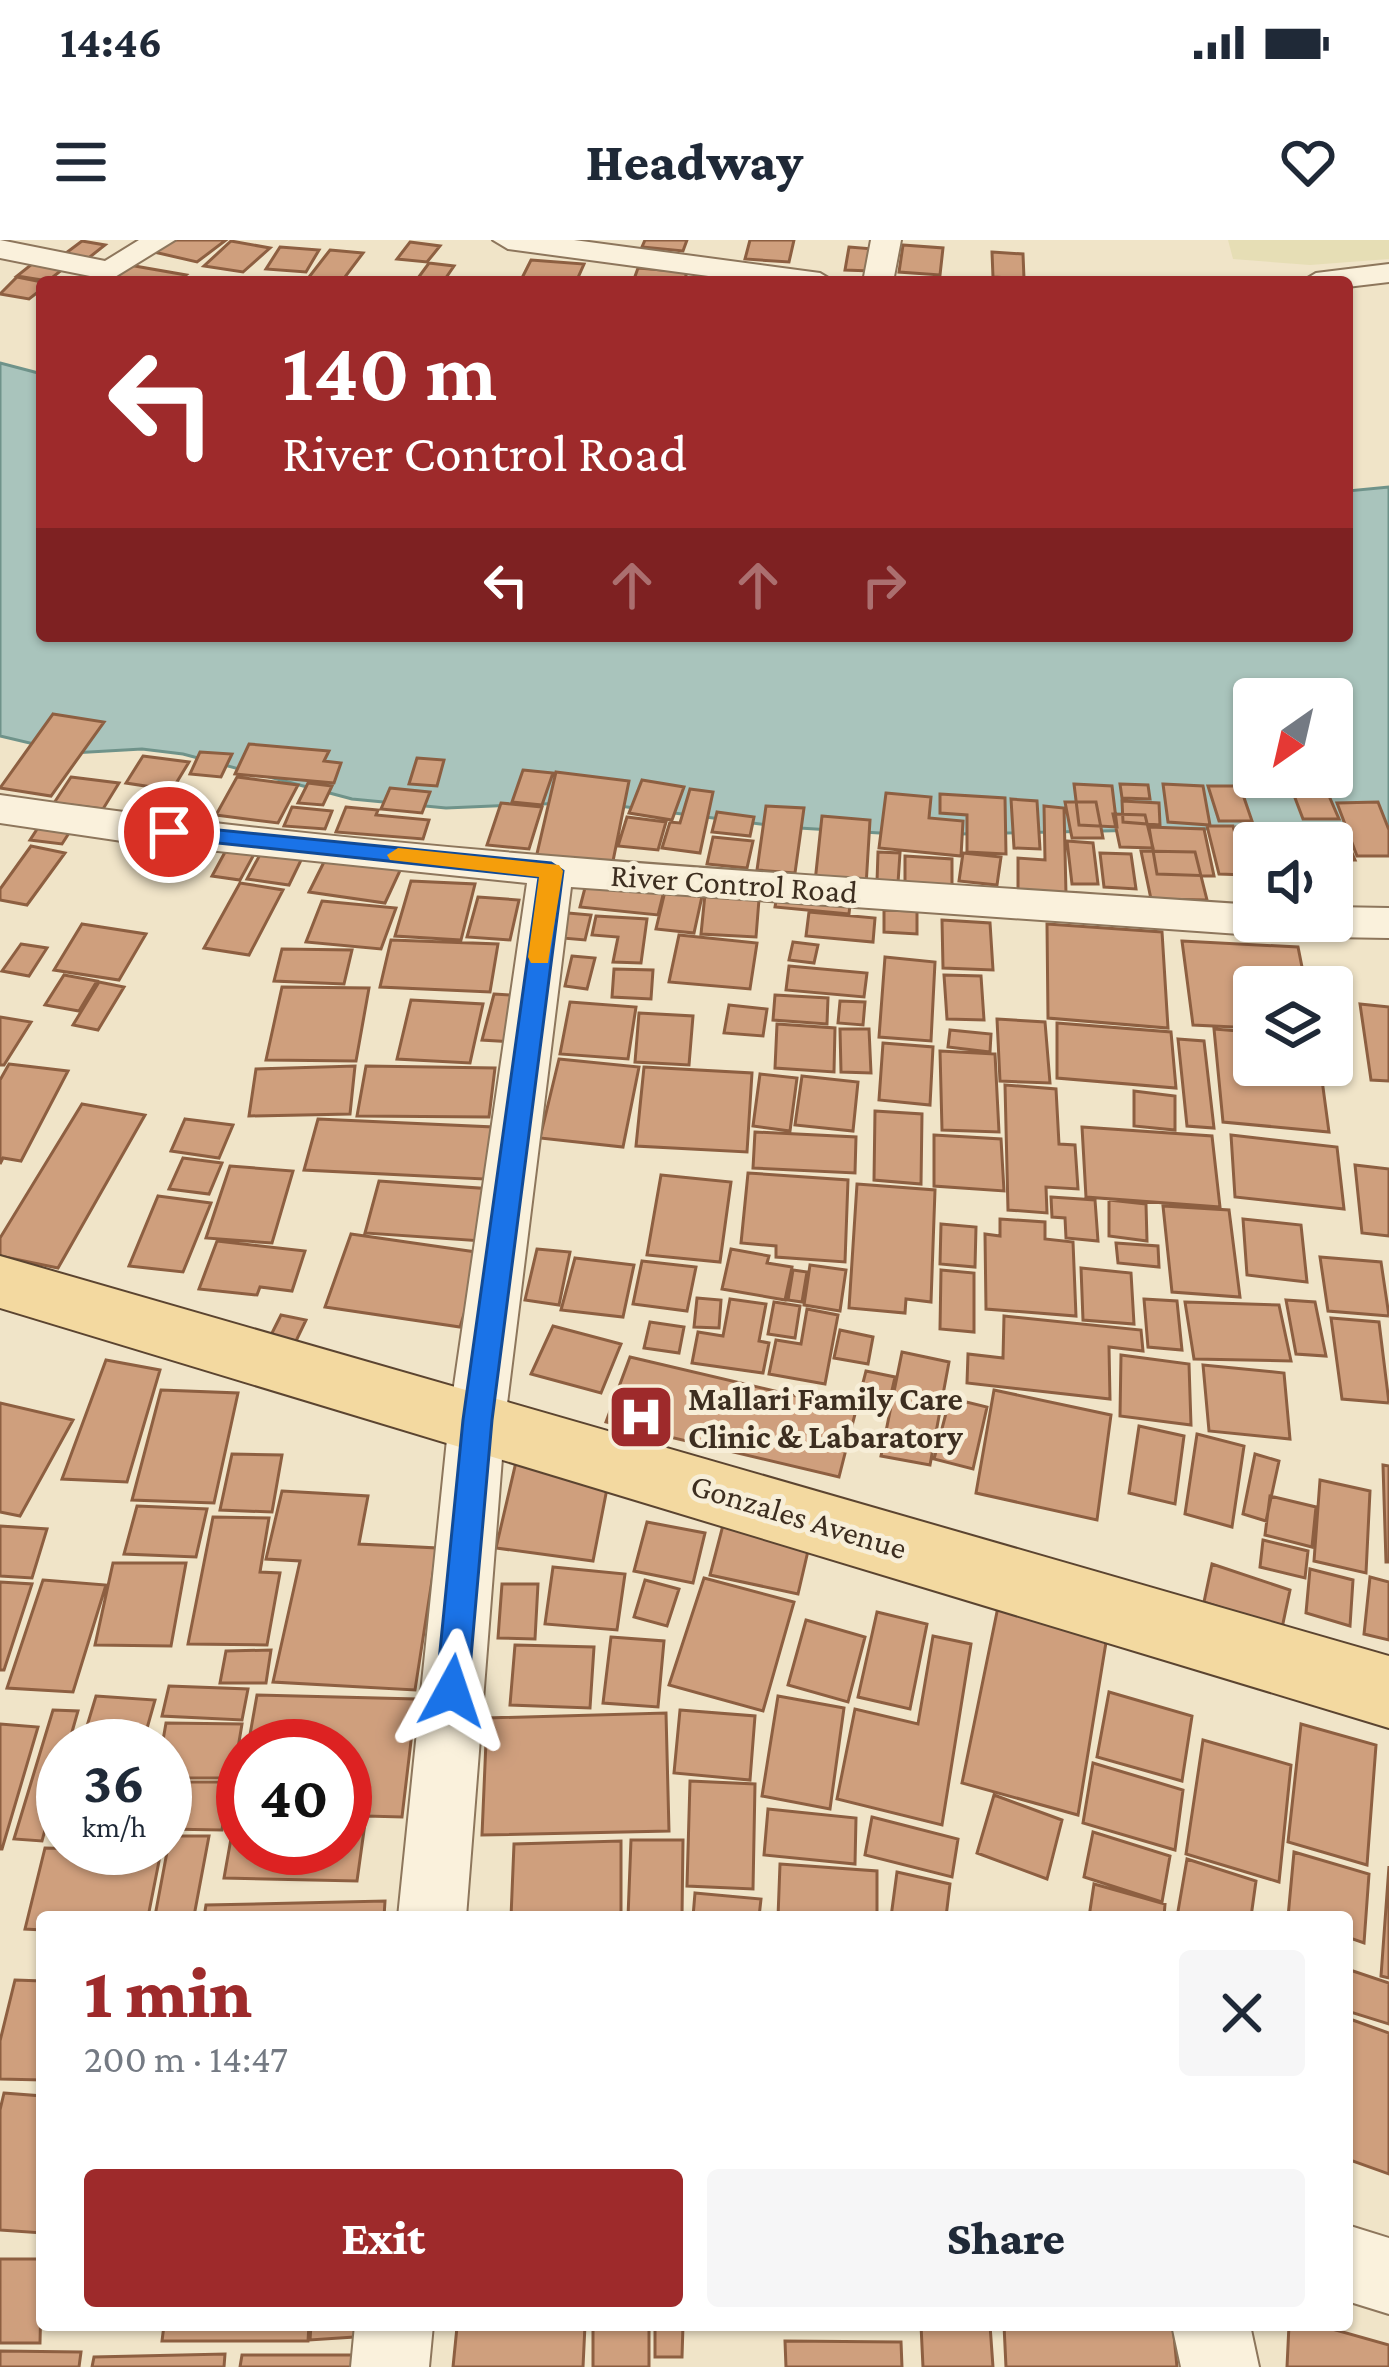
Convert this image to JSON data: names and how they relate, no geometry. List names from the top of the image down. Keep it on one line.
{"streets":{"main road":["Gonzales Avenue"],"street":["River Control Road"]},"places":{"hospital":["Mallari Family Care Clinic & Labaratory"]},"north":"bottom left","page":{"status":"14:46","header":"Headway","turn":["140 m","River Control Road"],"speed":"36 km/h","limit":"40","heading":["1 min","200 m · 14:47"],"buttons":["Exit","Share"]}}
